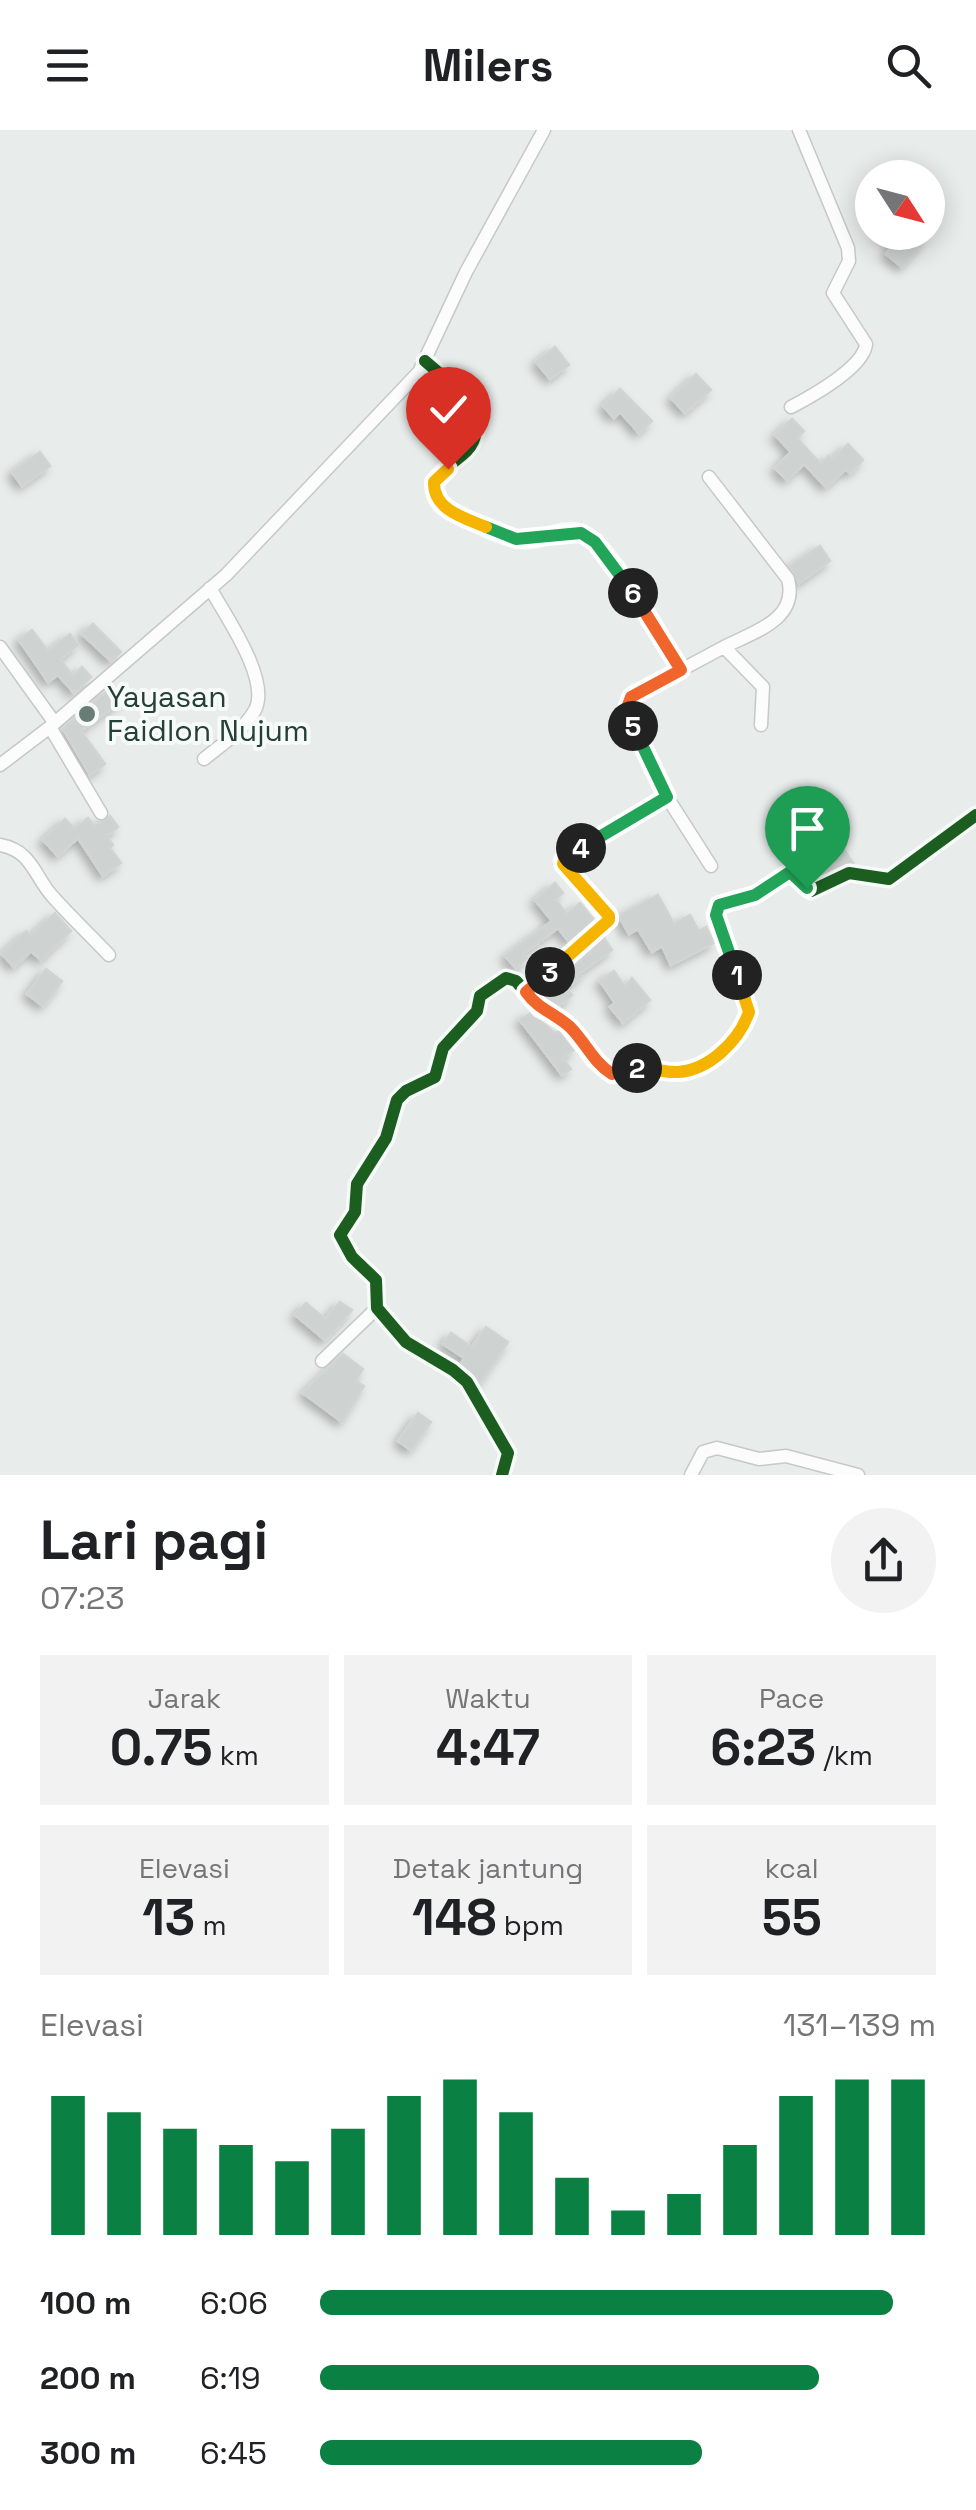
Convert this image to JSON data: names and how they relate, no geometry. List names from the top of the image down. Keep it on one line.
{"places":["Yayasan Faidlon Nujum"],"north":"bottom right","page":{"header":"Milers","pins":["6","5","4","3","1","2"],"heading":["Lari pagi","07:23"],"stats":[["Jarak","0.75 km"],["Waktu","4:47"],["Pace","6:23 /km"],["Elevasi","13 m"],["Detak jantung","148 bpm"],["kcal","55"]],"chart":["Elevasi","131–139 m"],"list":[{"name":"100 m","note":"6:06"},{"name":"200 m","note":"6:19"},{"name":"300 m","note":"6:45"}]}}
